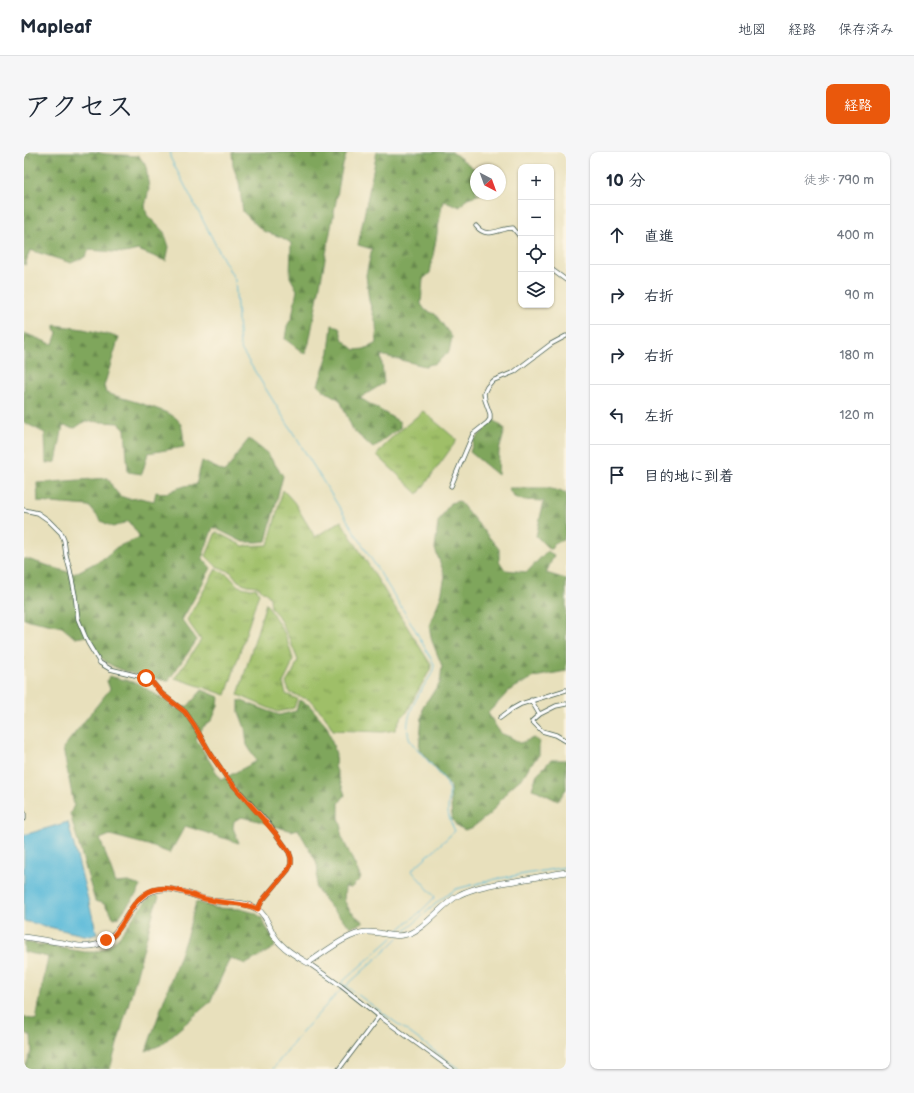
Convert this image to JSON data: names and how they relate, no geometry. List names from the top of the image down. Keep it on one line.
{"north":"bottom right","page":{"header":"Mapleaf","nav":["地図","経路","保存済み"],"title":"アクセス","buttons":"経路","heading":["10 分","徒歩 · 790 m"],"map_buttons":["+","−"],"list":[["直進","400 m"],["右折","90 m"],["右折","180 m"],["左折","120 m"],"目的地に到着"]}}
